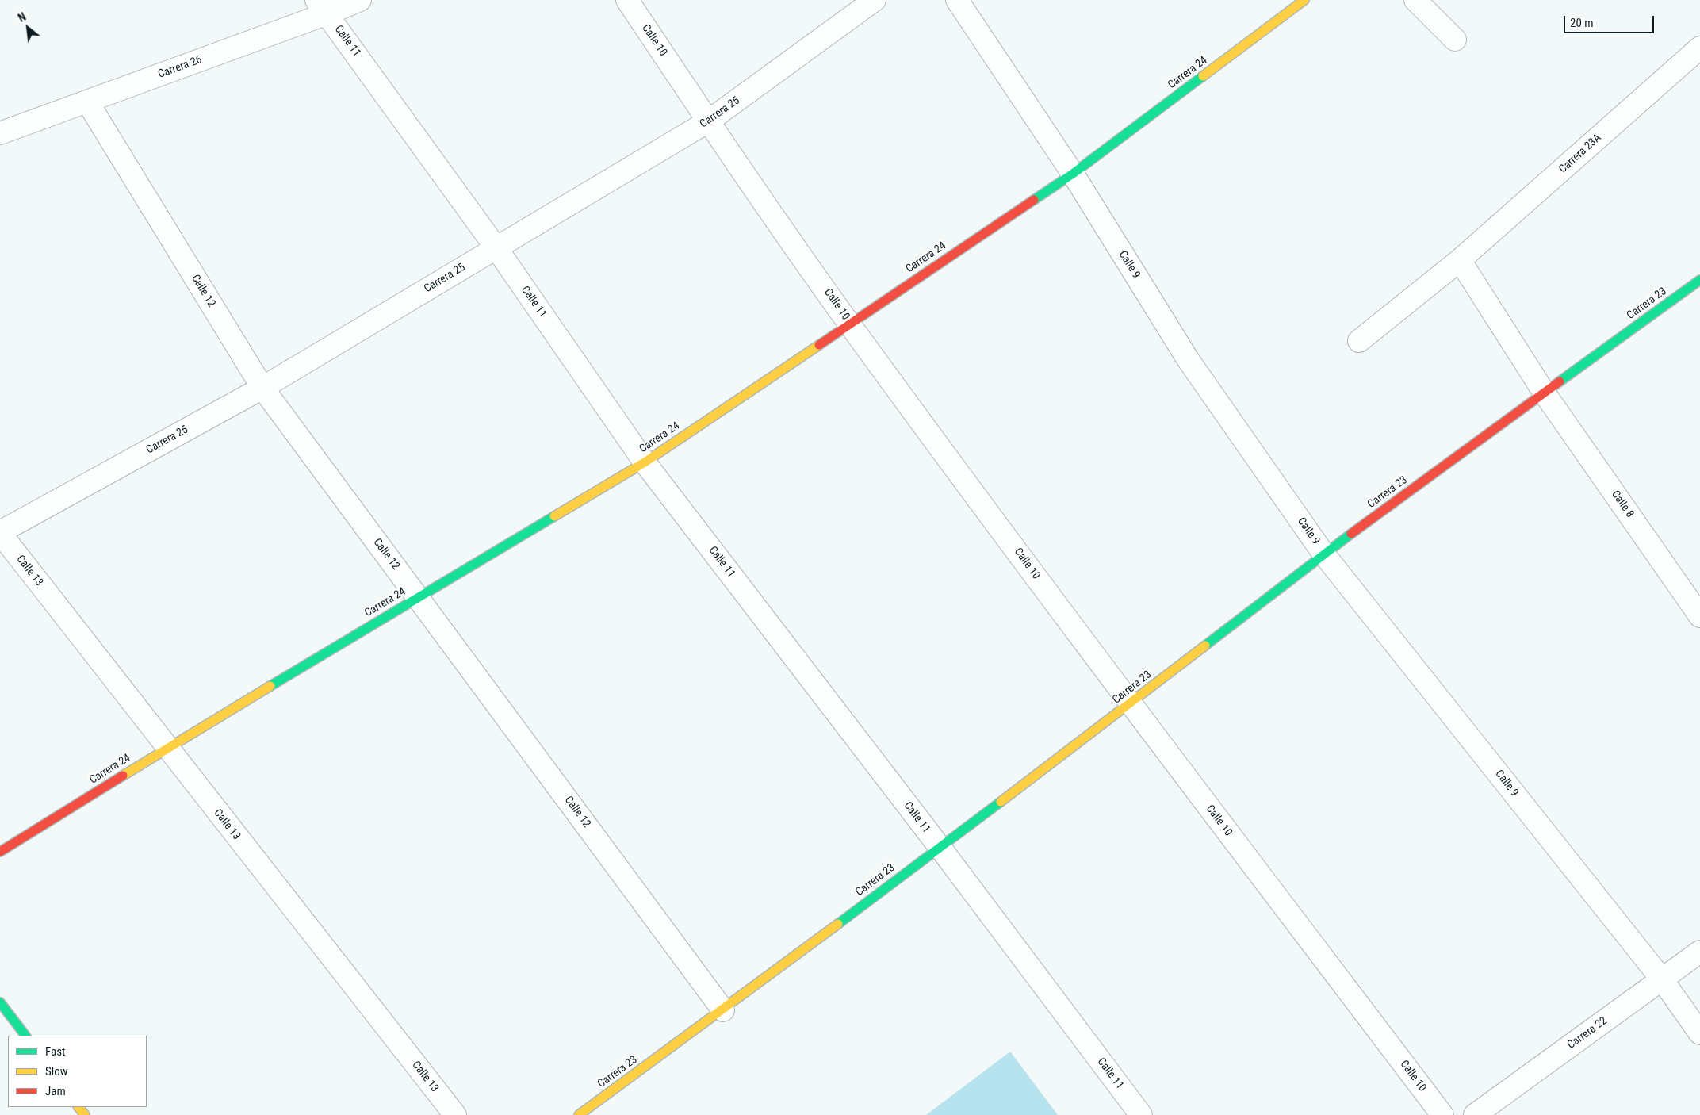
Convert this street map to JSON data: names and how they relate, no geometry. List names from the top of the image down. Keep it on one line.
{"streets":{"street":["Calle 10","Calle 11","Carrera 26","Carrera 24","Carrera 25","Carrera 23A","Calle 9","Calle 12","Carrera 23","Calle 8","Calle 13","Carrera 22"]},"crossings":[["Calle 10","Carrera 24"],["Calle 10","Carrera 25"],["Calle 10","Carrera 23"],["Calle 11","Carrera 26"],["Calle 11","Carrera 24"],["Calle 11","Carrera 25"],["Calle 11","Carrera 23"],["Carrera 26","Calle 12"],["Carrera 24","Calle 9"],["Carrera 24","Calle 12"],["Carrera 24","Calle 13"],["Carrera 25","Calle 12"],["Carrera 25","Calle 13"],["Calle 9","Carrera 23"],["Calle 9","Carrera 22"],["Calle 12","Carrera 23"],["Carrera 23","Calle 8"]],"legend":["Fast","Slow","Jam"],"scale_bar":"20 m","north":"top left"}
